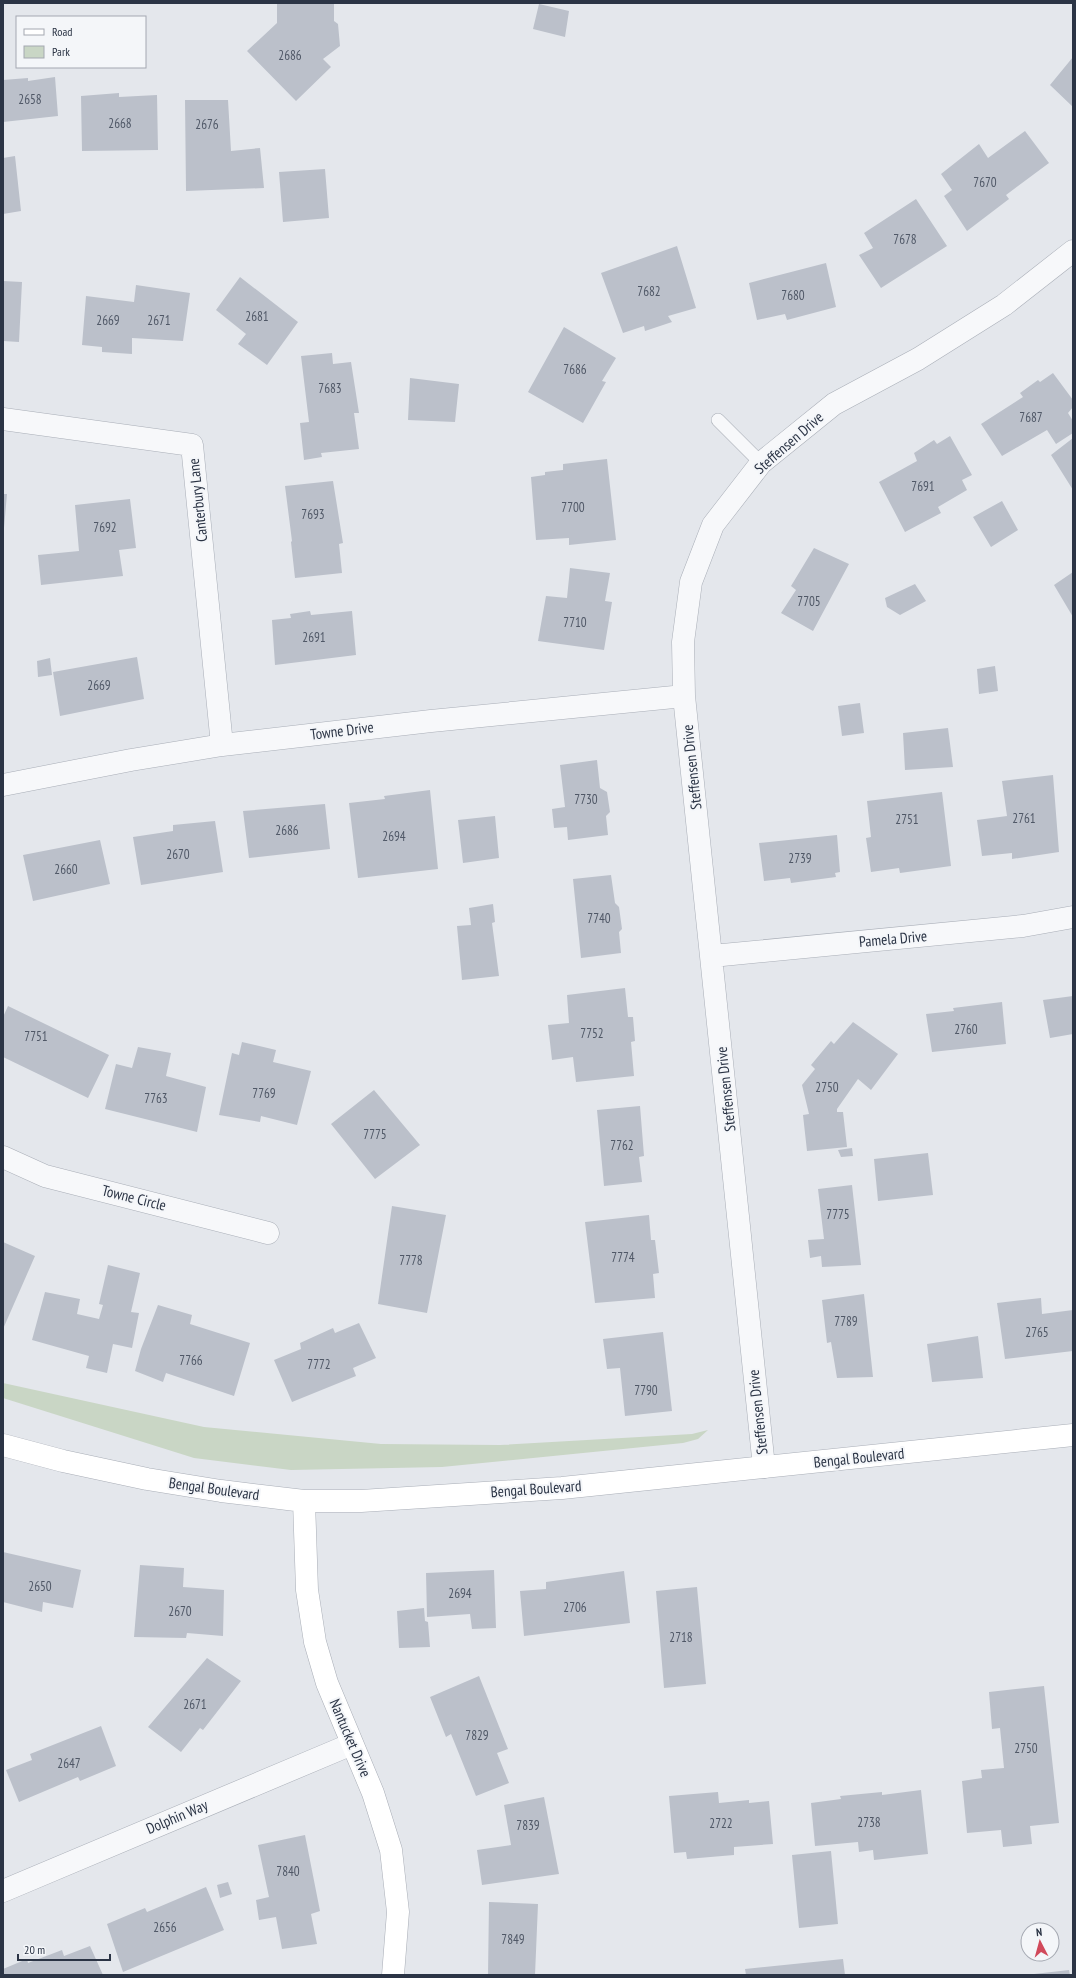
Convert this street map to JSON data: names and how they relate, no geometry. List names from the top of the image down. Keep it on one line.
{"streets":{"main road":["Bengal Boulevard","Nantucket Drive"],"street":["Steffensen Drive","Canterbury Lane","Towne Drive","Pamela Drive","Towne Circle","Dolphin Way"]},"crossings":[["Steffensen Drive","Towne Drive"],["Steffensen Drive","Pamela Drive"],["Steffensen Drive","Bengal Boulevard"],["Canterbury Lane","Towne Drive"],["Bengal Boulevard","Nantucket Drive"],["Nantucket Drive","Dolphin Way"]],"house_numbers":["2686","2658","2668","2676","7670","7678","7682","7680","2681","2669","2671","7686","7683","7687","7691","7700","7693","7692","7705","7710","2691","2669","7730","2761","2751","2686","2694","2670","2739","2660","7740","2760","7752","7751","2750","7769","7763","7775","7762","7775","7774","7778","7789","2765","7766","7772","7790","2650","2694","2706","2670","2718","2671","7829","2750","2647","2738","2722","7839","7840","2656","7849"],"legend":["Road","Park"],"scale_bar":"20 m","north":"top"}
